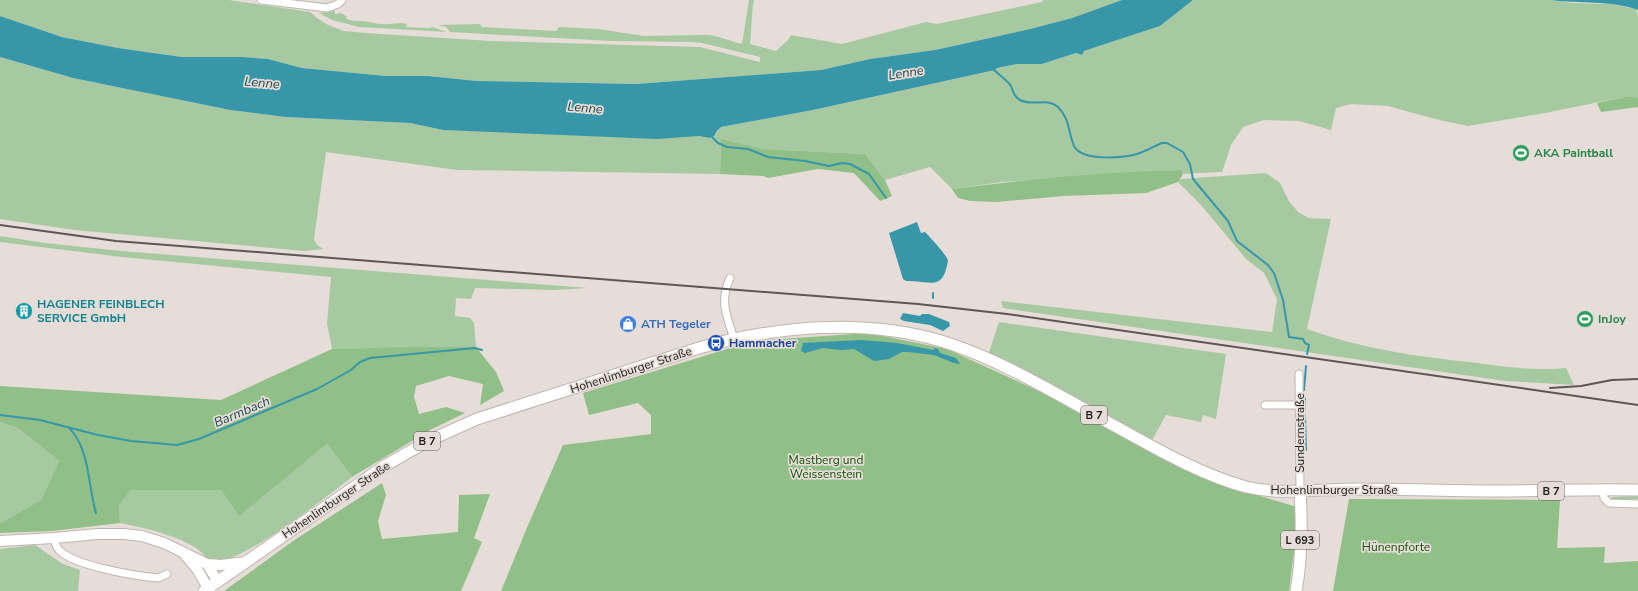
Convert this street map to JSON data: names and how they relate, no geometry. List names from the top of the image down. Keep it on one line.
{"streets":{"main road":["Hohenlimburger Straße","B 7","L 693"],"street":["Sundernstraße"]},"crossings":[["Hohenlimburger Straße","Sundernstraße"],["Hohenlimburger Straße","L 693"],["Sundernstraße","L 693"]],"water":["Lenne","Barmbach"],"parks":["Mastberg und Weissenstein","Hünenpforte"],"places":{"sports":["AKA Paintball","InJoy"],"building":["HAGENER FEINBLECH SERVICE GmbH"],"shop":["ATH Tegeler"],"bus stop":["Hammacher"]}}
